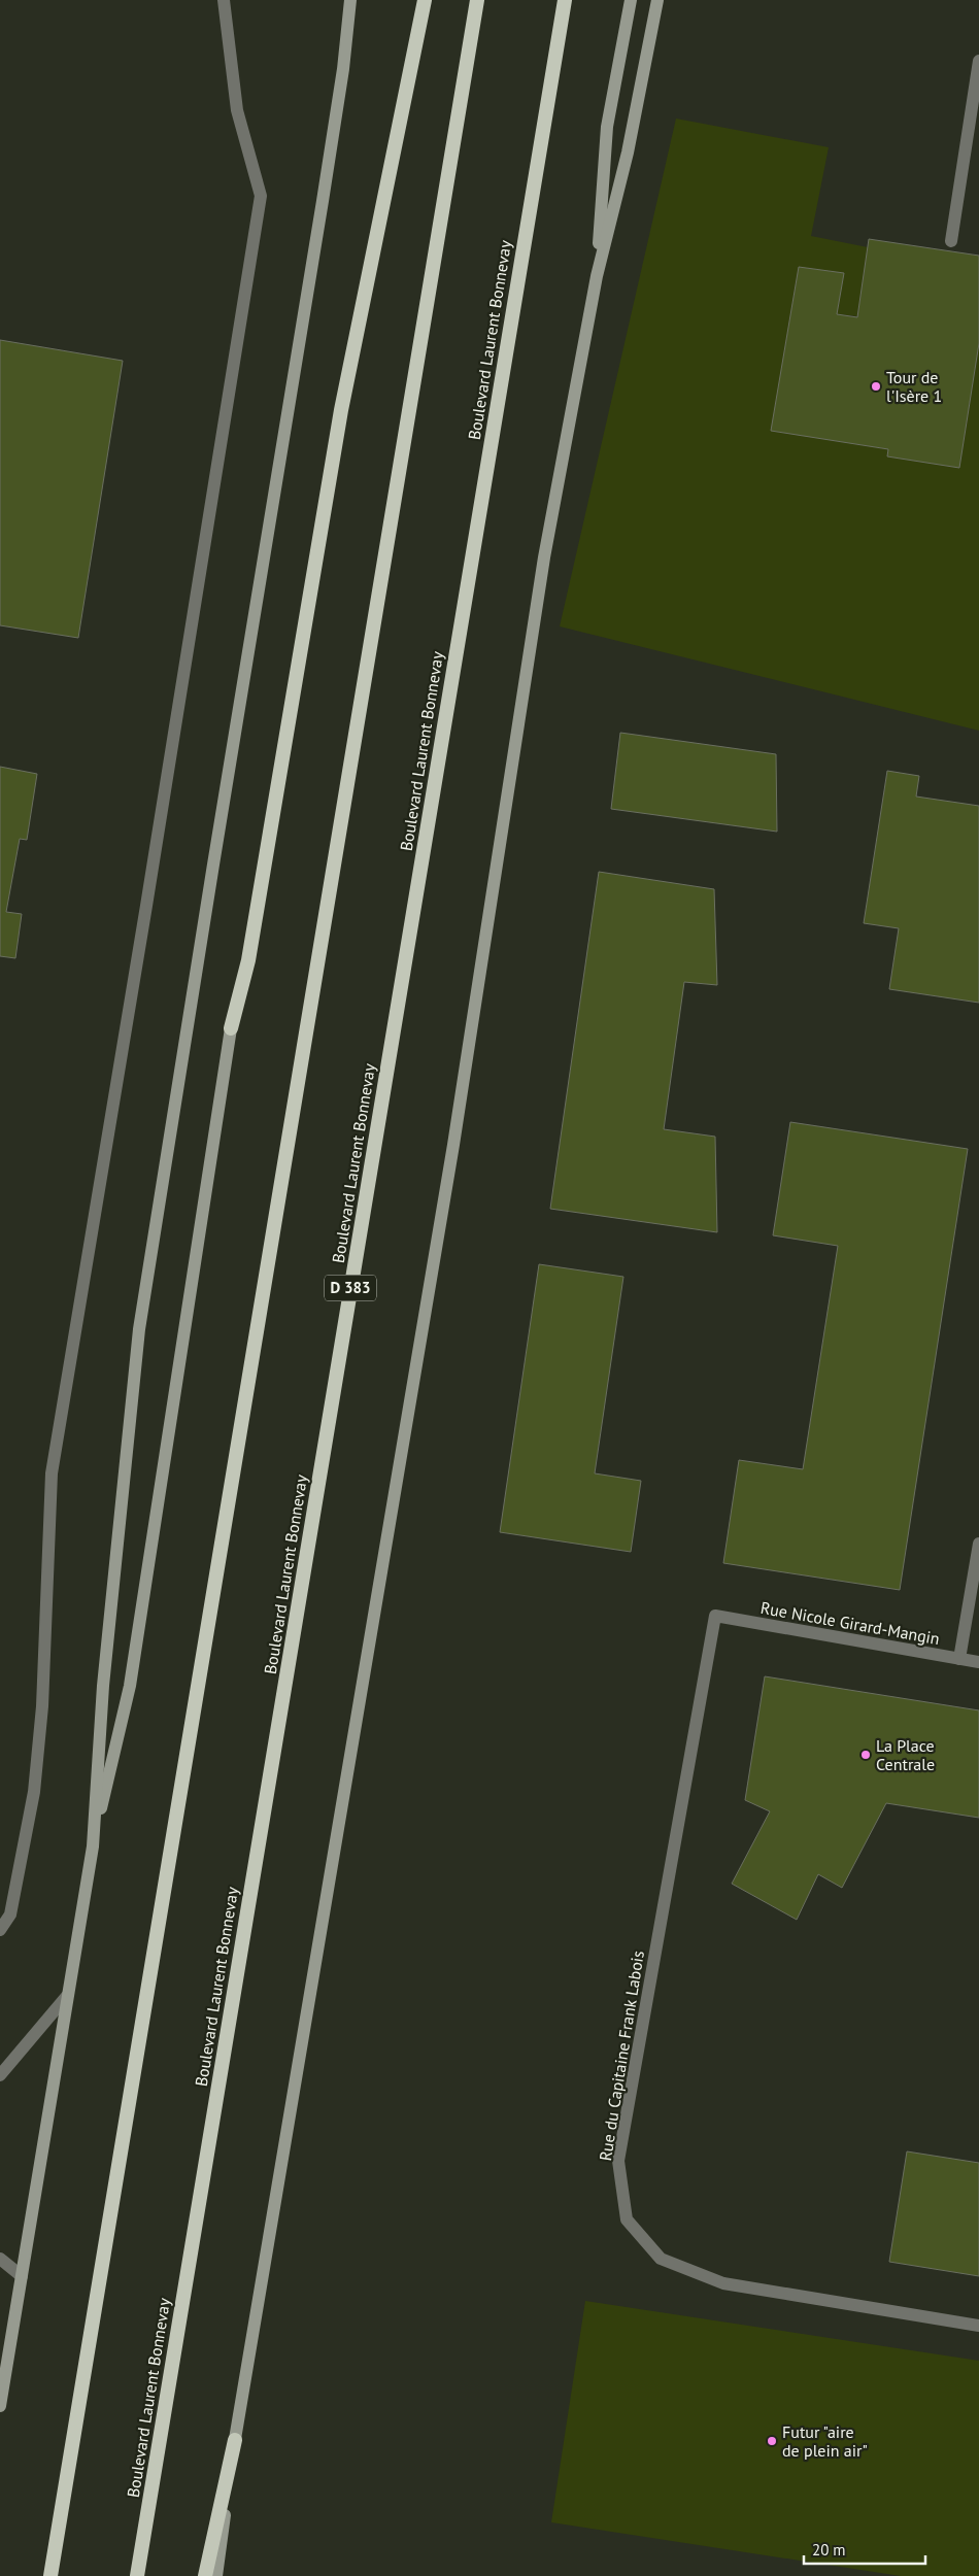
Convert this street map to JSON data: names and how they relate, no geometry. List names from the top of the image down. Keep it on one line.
{"streets":{"highway":["Boulevard Laurent Bonnevay","D 383"],"street":["Rue Nicole Girard-Mangin","Rue du Capitaine Frank Labois"]},"crossings":[["Rue Nicole Girard-Mangin","Rue du Capitaine Frank Labois"]],"places":["Tour de l'Isère 1","La Place Centrale","Futur \"aire de plein air\""],"scale_bar":"20 m"}
